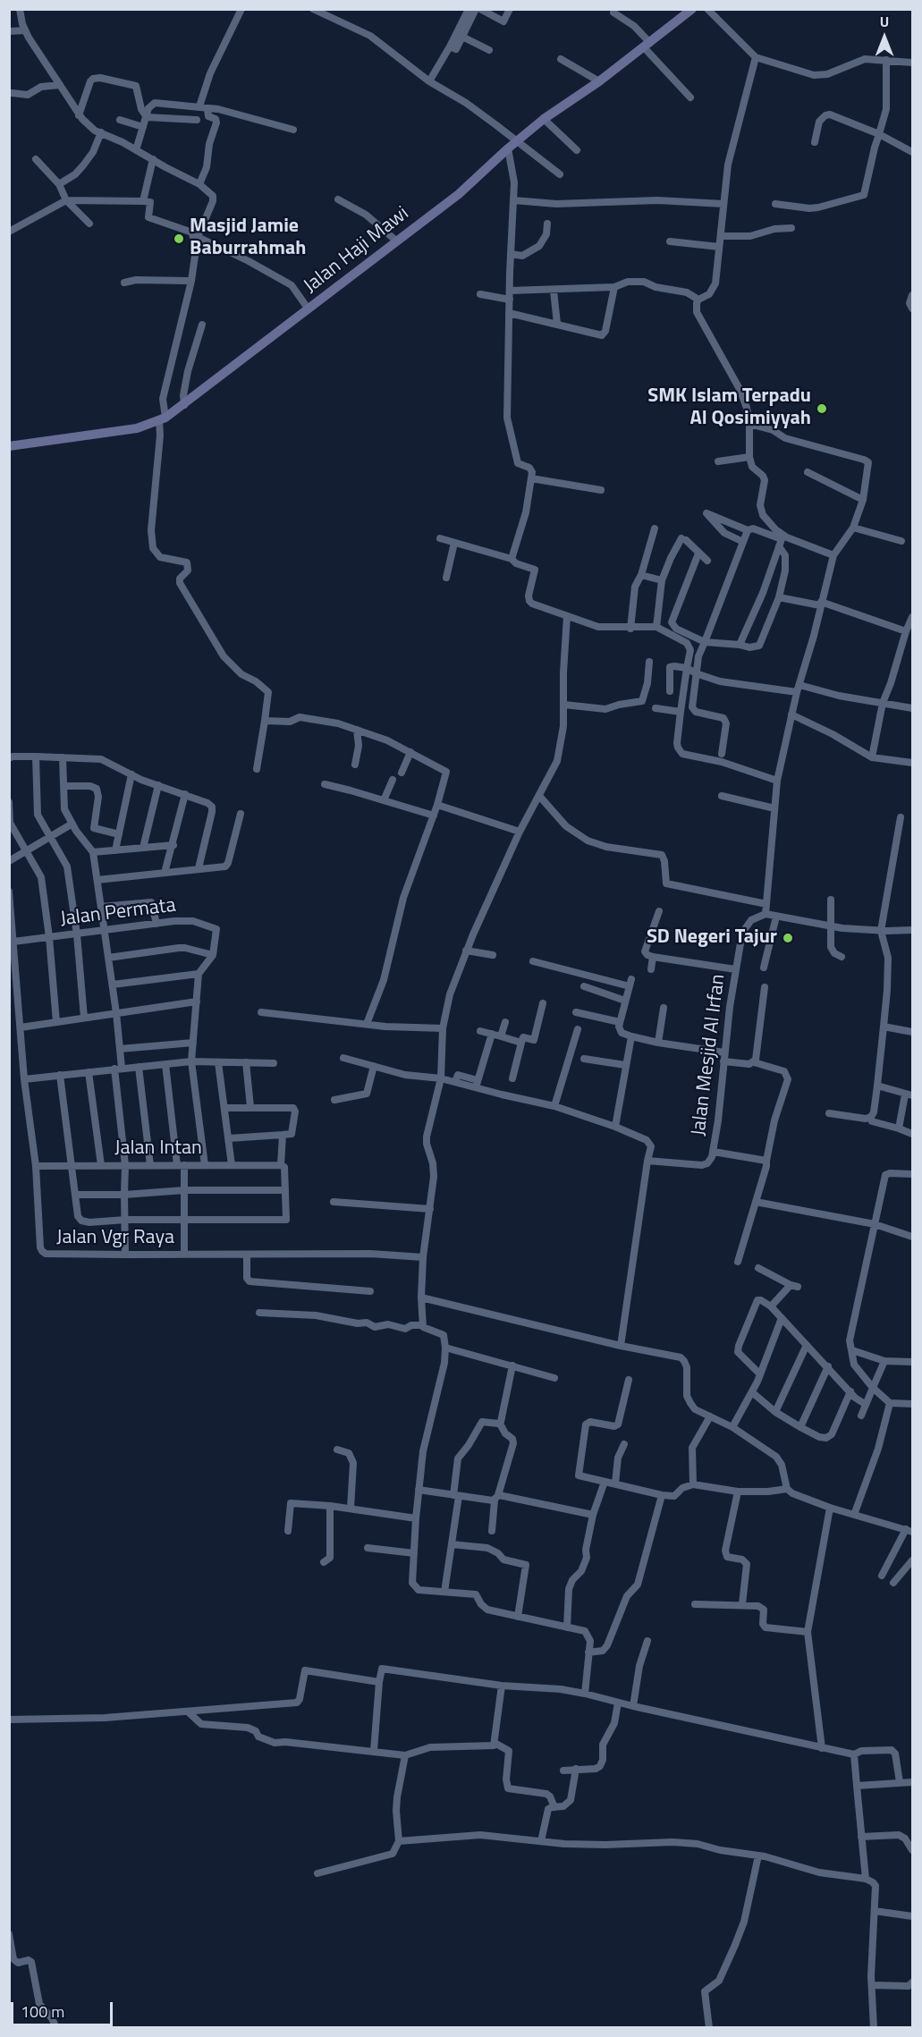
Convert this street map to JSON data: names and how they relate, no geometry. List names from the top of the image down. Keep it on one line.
{"streets":{"street":["Jalan Haji Mawi","Jalan Permata","Jalan Mesjid Al Irfan","Jalan Intan","Jalan Vgr Raya"]},"crossings":[["Jalan Permata","Jalan Vgr Raya"],["Jalan Intan","Jalan Vgr Raya"]],"places":["Masjid Jamie Baburrahmah","SMK Islam Terpadu Al Qosimiyyah","SD Negeri Tajur"],"scale_bar":"100 m","north":"top"}
